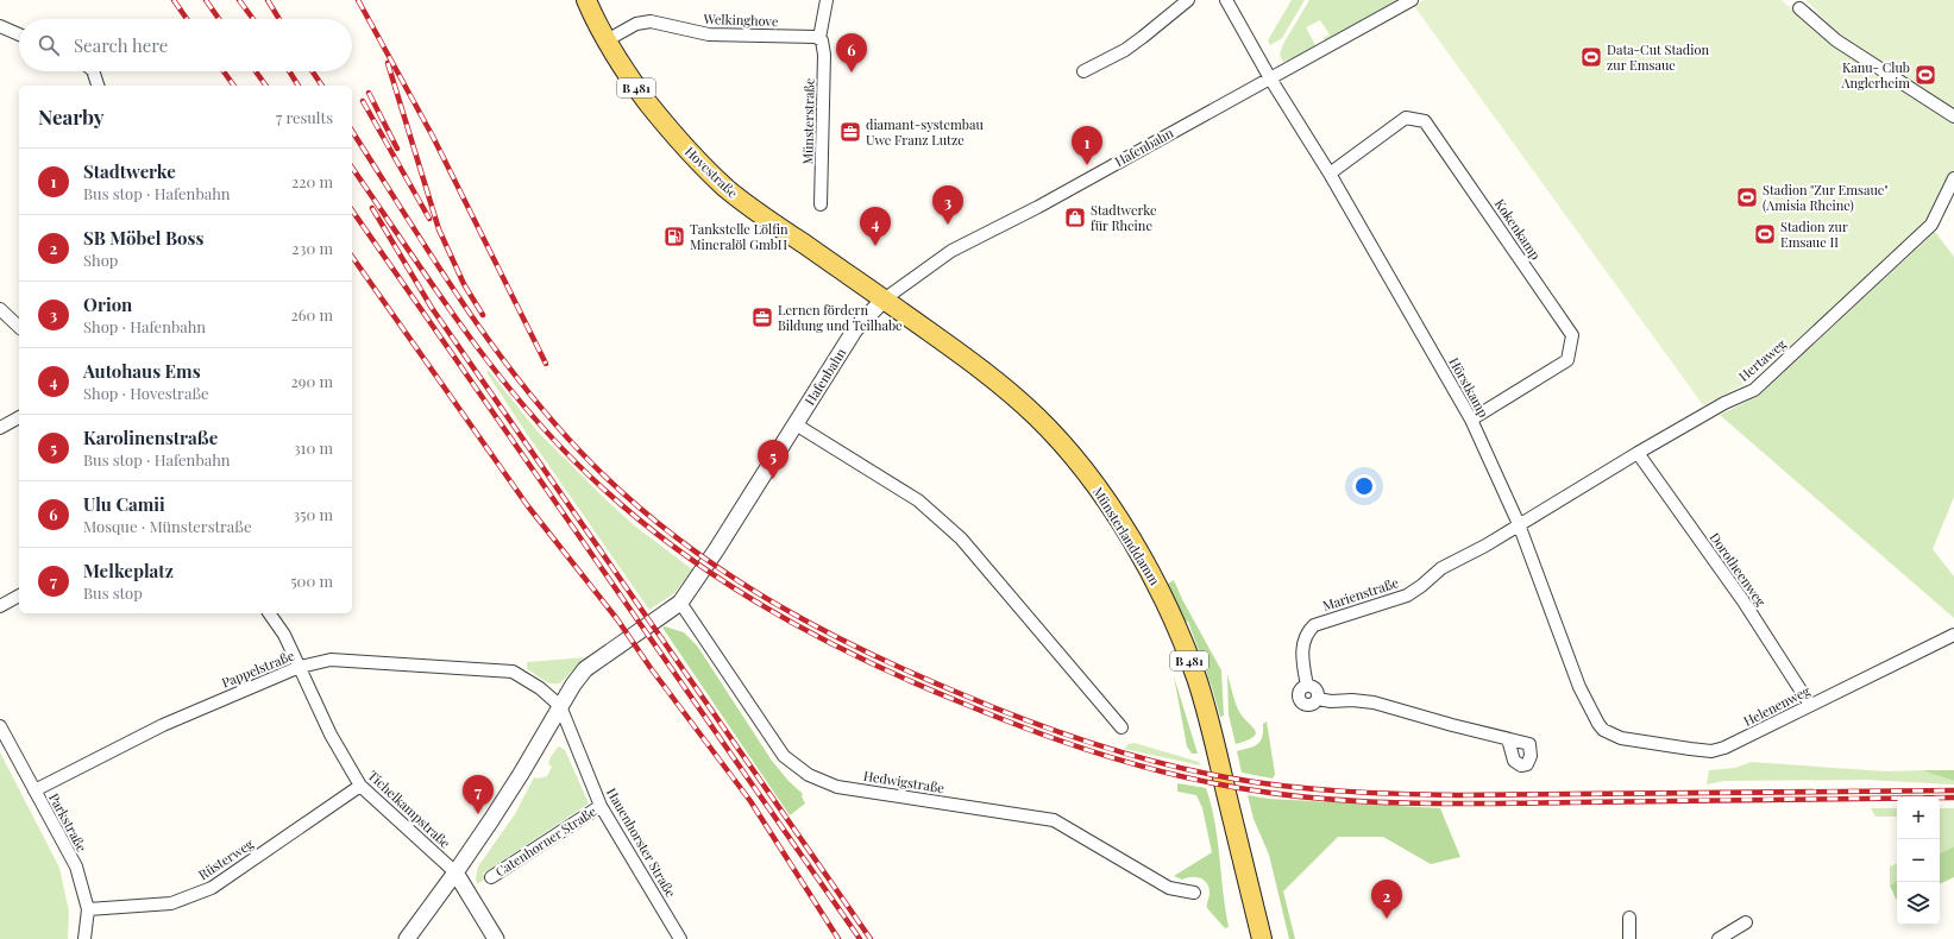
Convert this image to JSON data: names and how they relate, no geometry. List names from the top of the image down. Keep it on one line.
{"streets":{"main road":["B 481","Hovestraße","Münsterlanddamm"],"street":["Welkinghove","Münsterstraße","Hafenbahn","Kokenkamp","Hertaweg","Hörstkamp","Dorotheenweg","Marienstraße","Pappelstraße","Helenenweg","Hedwigstraße","Tichelkampstraße","Parkstraße","Catenhorner Straße","Hauenhorster Straße","Rüsterweg"]},"crossings":[["Welkinghove","Münsterstraße"],["Welkinghove","Hovestraße"],["Hafenbahn","Hovestraße"],["Hafenbahn","Hörstkamp"],["Hafenbahn","Münsterlanddamm"],["Hafenbahn","Pappelstraße"],["Hafenbahn","Hedwigstraße"],["Hafenbahn","Hauenhorster Straße"],["Hovestraße","Münsterlanddamm"],["Kokenkamp","Hörstkamp"],["Hertaweg","Hörstkamp"],["Hertaweg","Dorotheenweg"],["Hertaweg","Marienstraße"],["Hörstkamp","Marienstraße"],["Hörstkamp","Helenenweg"],["Dorotheenweg","Helenenweg"],["Pappelstraße","Tichelkampstraße"],["Pappelstraße","Parkstraße"],["Pappelstraße","Hauenhorster Straße"],["Tichelkampstraße","Rüsterweg"],["Parkstraße","Rüsterweg"],["Catenhorner Straße","Hauenhorster Straße"]],"places":{"sports":["Data-Cut Stadion zur Emsaue","Kanu- Club Anglerheim","Stadion \"Zur Emsaue\" (Amisia Rheine)","Stadion zur Emsaue II"],"office":["diamant-systembau Uwe Franz Lutze","Lernen fördern Bildung und Teilhabe"],"shop":["Stadtwerke für Rheine"],"fuel station":["Tankstelle Lölfin Mineralöl GmbH"]},"page":{"search":"Search here","pins":["6","1","3","4","5","7","2"],"heading":["Nearby","7 results"],"list":[{"mark":"1","name":"Stadtwerke","note":"Bus stop · Hafenbahn","value":"220 m"},{"mark":"2","name":"SB Möbel Boss","note":"Shop","value":"230 m"},{"mark":"3","name":"Orion","note":"Shop · Hafenbahn","value":"260 m"},{"mark":"4","name":"Autohaus Ems","note":"Shop · Hovestraße","value":"290 m"},{"mark":"5","name":"Karolinenstraße","note":"Bus stop · Hafenbahn","value":"310 m"},{"mark":"6","name":"Ulu Camii","note":"Mosque · Münsterstraße","value":"350 m"},{"mark":"7","name":"Melkeplatz","note":"Bus stop","value":"500 m"}],"map_buttons":["+","−"]}}
